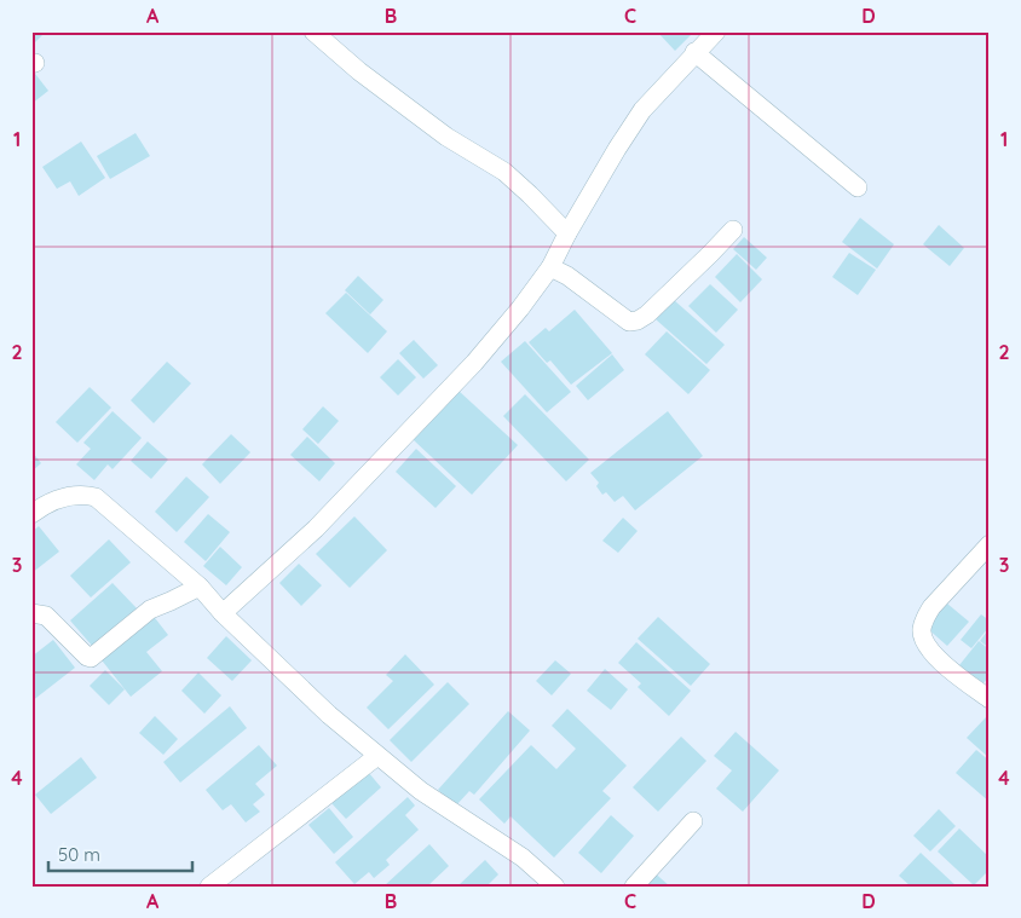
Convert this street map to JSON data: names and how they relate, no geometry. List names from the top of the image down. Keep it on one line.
{"scale_bar":"50 m","grid":{"columns":["A","B","C","D"],"rows":["1","2","3","4"]}}
